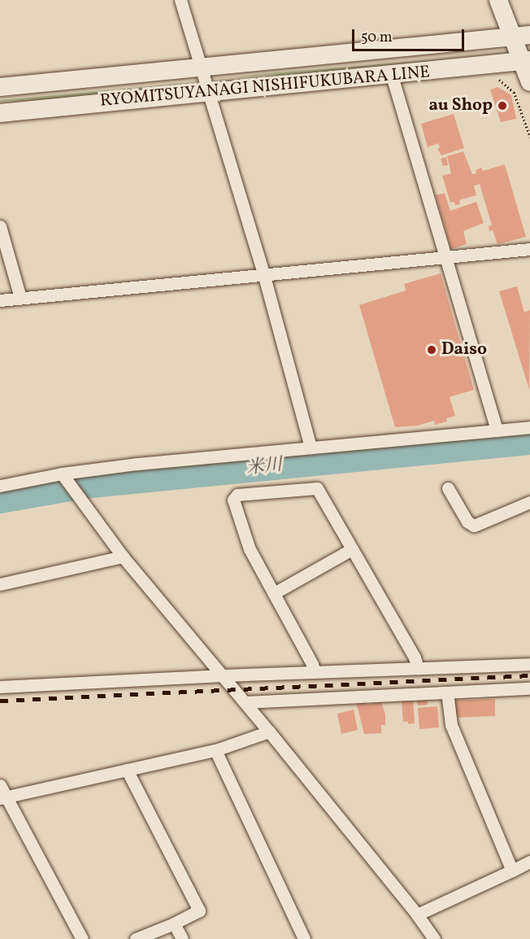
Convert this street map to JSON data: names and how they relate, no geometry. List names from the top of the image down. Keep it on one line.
{"streets":{"main road":["RYOMITSUYANAGI NISHIFUKUBARA LINE"]},"water":["米川"],"places":["au Shop","Daiso"],"scale_bar":"50 m"}
